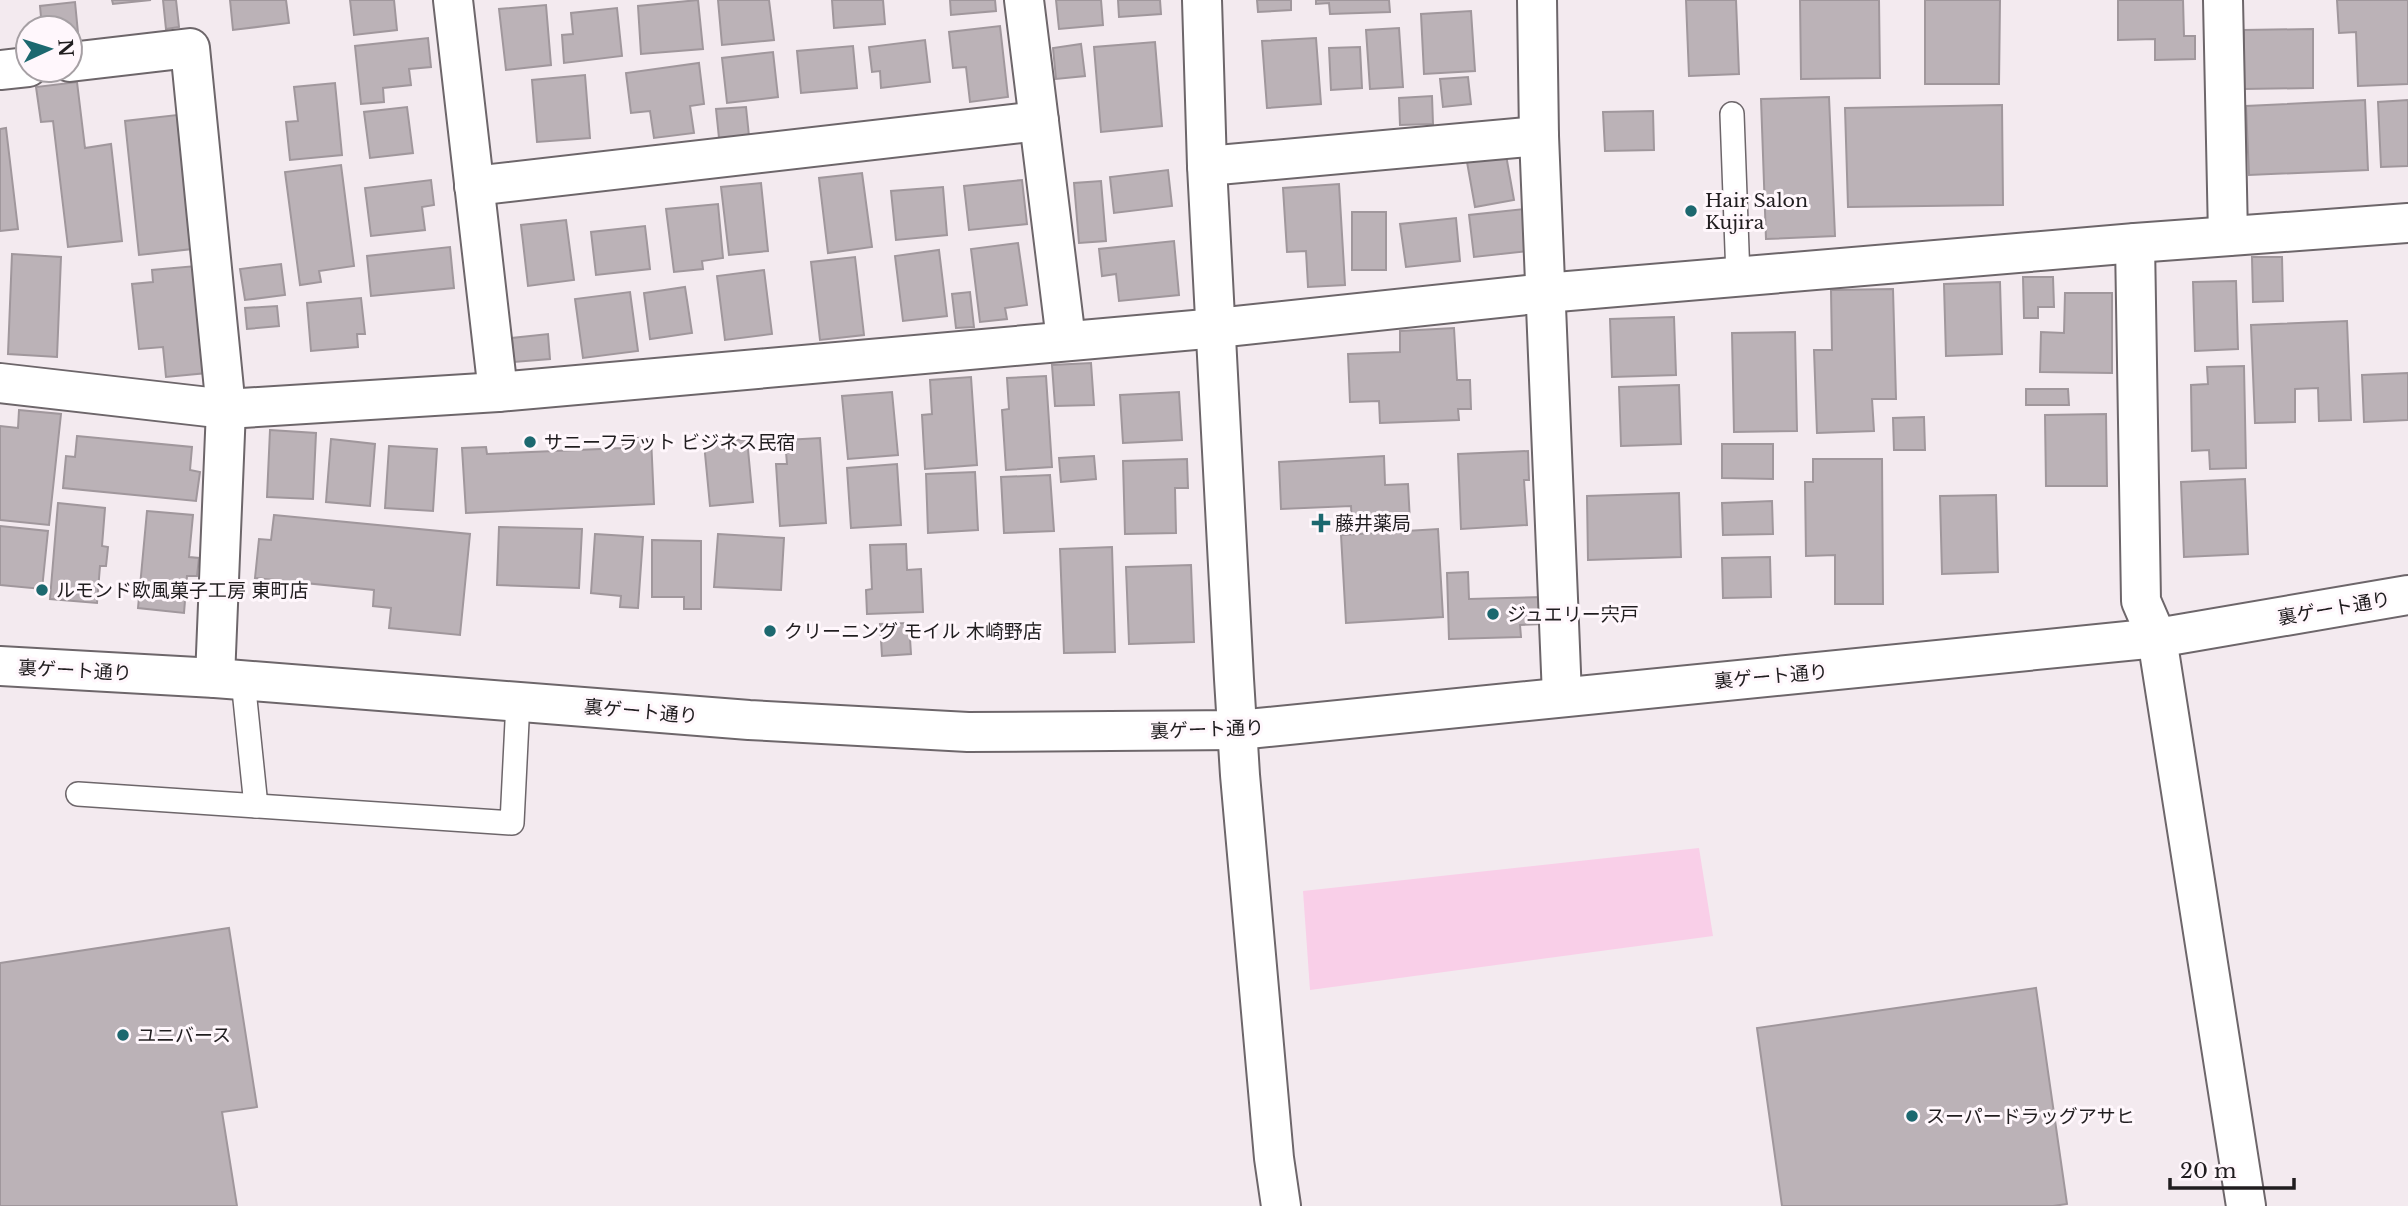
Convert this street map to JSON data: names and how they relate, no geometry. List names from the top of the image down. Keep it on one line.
{"streets":{"street":["裏ゲート通り"]},"places":{"other":["Hair Salon Kujira","サニーフラット ビジネス民宿","ルモンド欧風菓子工房 東町店","ジュエリー宍戸","クリーニング モイル 木崎野店","ユニバース","スーパードラッグアサヒ"],"health":["藤井薬局"]},"scale_bar":"20 m","north":"right"}
